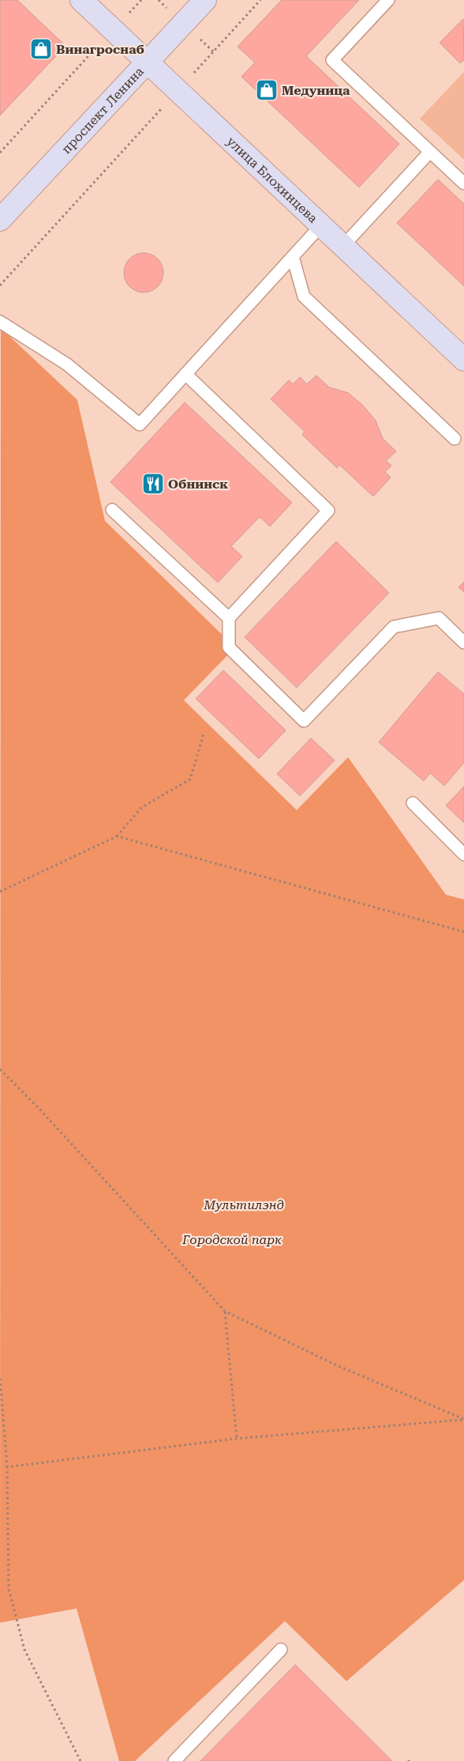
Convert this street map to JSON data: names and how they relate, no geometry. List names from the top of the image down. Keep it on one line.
{"streets":{"street":["проспект Ленина","улица Блохинцева"]},"crossings":[["проспект Ленина","улица Блохинцева"]],"parks":["Мультилэнд","Городской парк"],"places":{"shop":["Винагроснаб","Медуница"],"restaurant":["Обнинск"]}}
